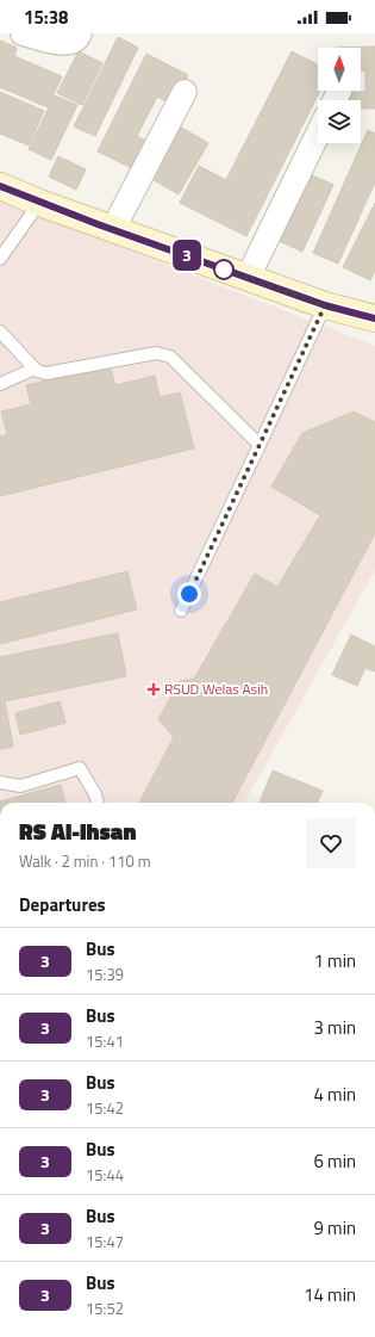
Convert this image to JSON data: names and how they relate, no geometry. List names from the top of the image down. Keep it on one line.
{"places":{"health":["RSUD Welas Asih"]},"lines":["bus line 3"],"north":"top","page":{"status":"15:38","on_map":"3","heading":[["RS Al-Ihsan","Walk · 2 min · 110 m"],"Departures"],"list":[{"mark":"3","name":"Bus","note":"15:39","value":"1 min"},{"mark":"3","name":"Bus","note":"15:41","value":"3 min"},{"mark":"3","name":"Bus","note":"15:42","value":"4 min"},{"mark":"3","name":"Bus","note":"15:44","value":"6 min"},{"mark":"3","name":"Bus","note":"15:47","value":"9 min"},{"mark":"3","name":"Bus","note":"15:52","value":"14 min"}]}}
